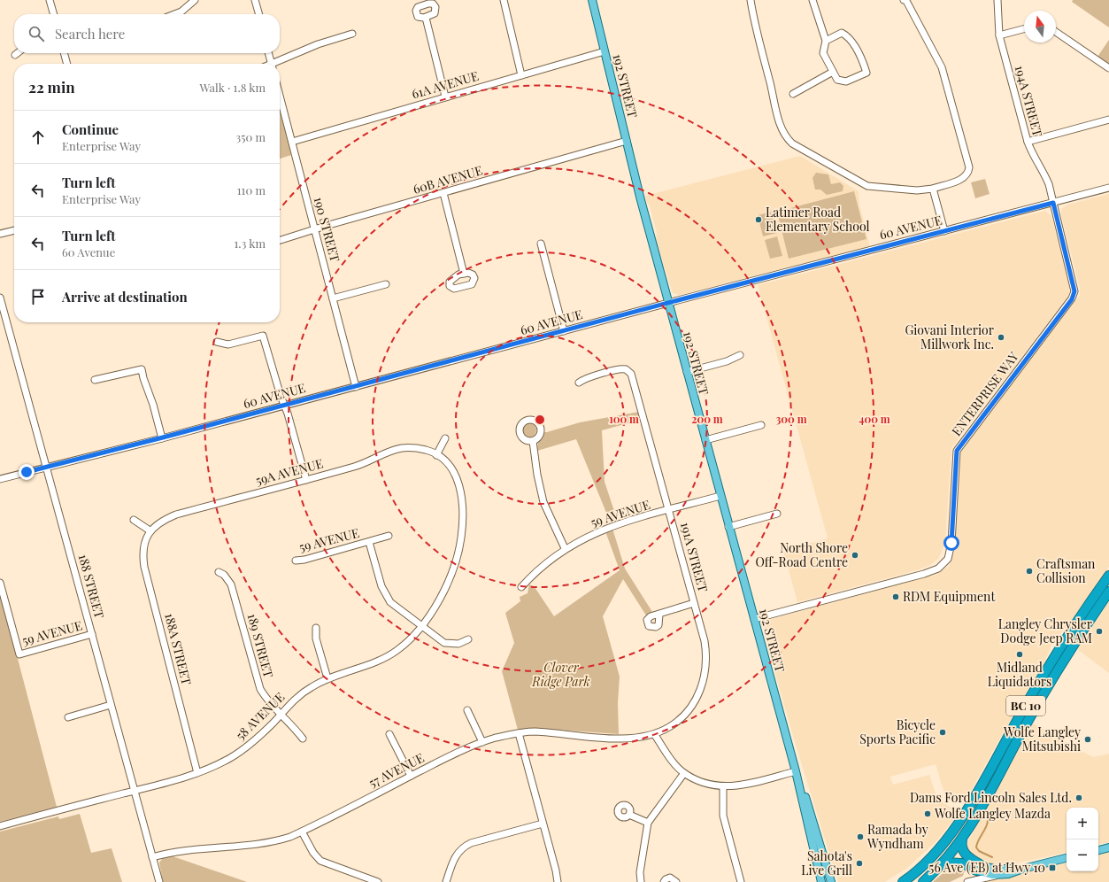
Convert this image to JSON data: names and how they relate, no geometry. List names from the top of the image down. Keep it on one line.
{"streets":{"highway":["BC 10"],"main road":["192 STREET"],"street":["61A AVENUE","194A STREET","60B AVENUE","60 AVENUE","190 STREET","ENTERPRISE WAY","59A AVENUE","59 AVENUE","191A STREET","188 STREET","189 STREET","188A STREET","58 AVENUE","57 AVENUE"]},"crossings":[["61A AVENUE","192 STREET"],["61A AVENUE","190 STREET"],["192 STREET","60B AVENUE"],["192 STREET","60 AVENUE"],["192 STREET","ENTERPRISE WAY"],["192 STREET","59 AVENUE"],["194A STREET","60 AVENUE"],["194A STREET","ENTERPRISE WAY"],["60B AVENUE","190 STREET"],["60 AVENUE","190 STREET"],["60 AVENUE","ENTERPRISE WAY"],["60 AVENUE","188 STREET"],["59A AVENUE","188A STREET"],["59A AVENUE","58 AVENUE"],["59 AVENUE","191A STREET"],["59 AVENUE","188 STREET"],["191A STREET","57 AVENUE"],["188 STREET","58 AVENUE"],["188 STREET","57 AVENUE"],["189 STREET","58 AVENUE"],["188A STREET","58 AVENUE"]],"parks":["Clover Ridge Park"],"places":{"other":["Latimer Road Elementary School","Giovani Interior Millwork Inc.","North Shore Off-Road Centre","Craftsman Collision","RDM Equipment","Langley Chrysler Dodge Jeep RAM","Midland Liquidators","Bicycle Sports Pacific","Wolfe Langley Mitsubishi","Dams Ford Lincoln Sales Ltd.","Wolfe Langley Mazda","Ramada by Wyndham","Sahota's Live Grill"],"transit":["56 Ave (EB) at Hwy 10"]},"north":"top","page":{"search":"Search here","heading":["22 min","Walk · 1.8 km"],"list":[["Continue","Enterprise Way","350 m"],["Turn left","Enterprise Way","110 m"],["Turn left","60 Avenue","1.3 km"],"Arrive at destination"],"map_buttons":["+","−"]},"rings":["100 m","200 m","300 m","400 m"]}
